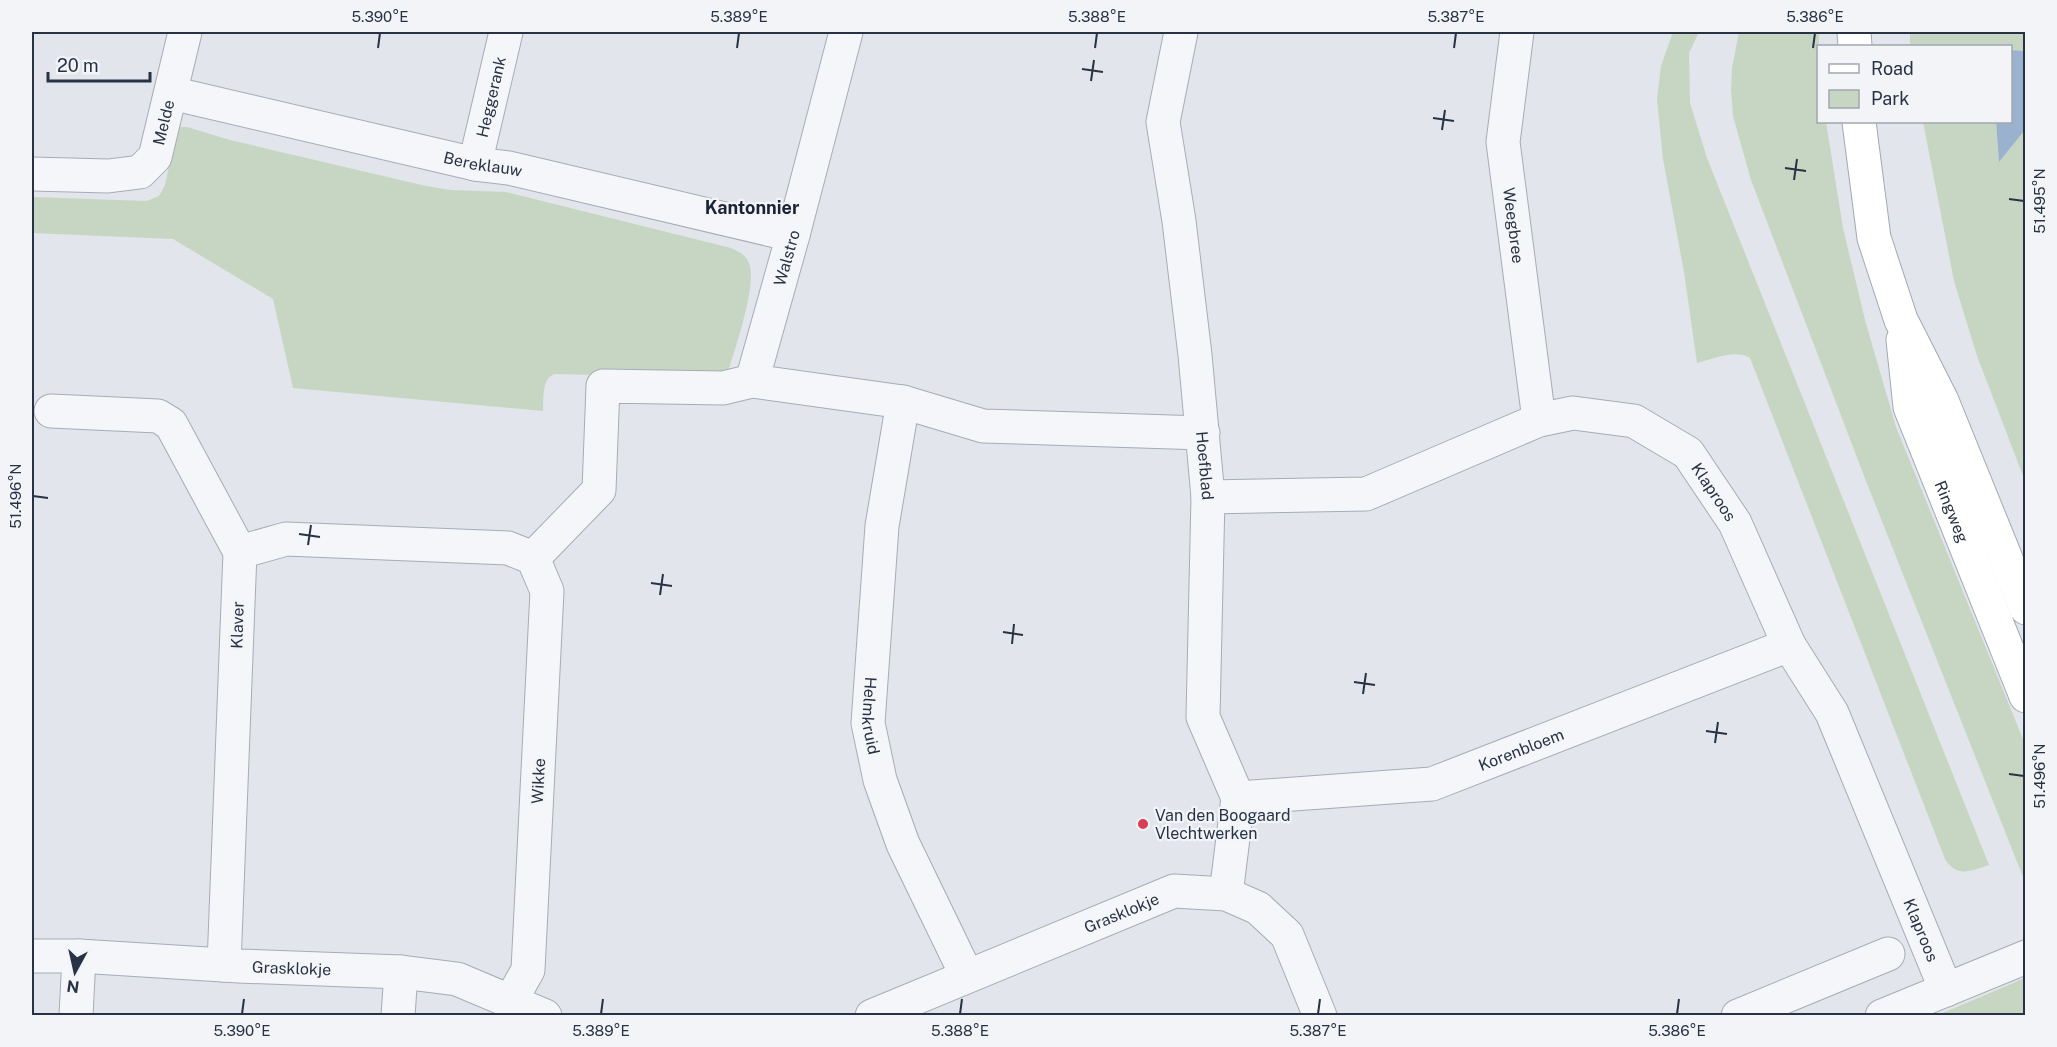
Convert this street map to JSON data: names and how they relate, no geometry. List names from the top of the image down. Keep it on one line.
{"streets":{"main road":["Ringweg"],"street":["Heggerank","Melde","Bereklauw","Weegbree","Walstro","Hoefblad","Klaproos","Klaver","Helmkruid","Korenbloem","Wikke","Grasklokje"]},"crossings":[["Heggerank","Bereklauw"],["Melde","Bereklauw"],["Bereklauw","Walstro"],["Weegbree","Klaproos"],["Hoefblad","Klaproos"],["Hoefblad","Korenbloem"],["Klaproos","Korenbloem"],["Klaver","Grasklokje"],["Helmkruid","Grasklokje"],["Wikke","Grasklokje"]],"districts":["Kantonnier"],"places":["Van den Boogaard Vlechtwerken"],"legend":["Road","Park"],"scale_bar":"20 m","north":"bottom","coordinates":["5.390°E","5.389°E","5.388°E","5.387°E","5.386°E","51.495°N","51.496°N"]}
